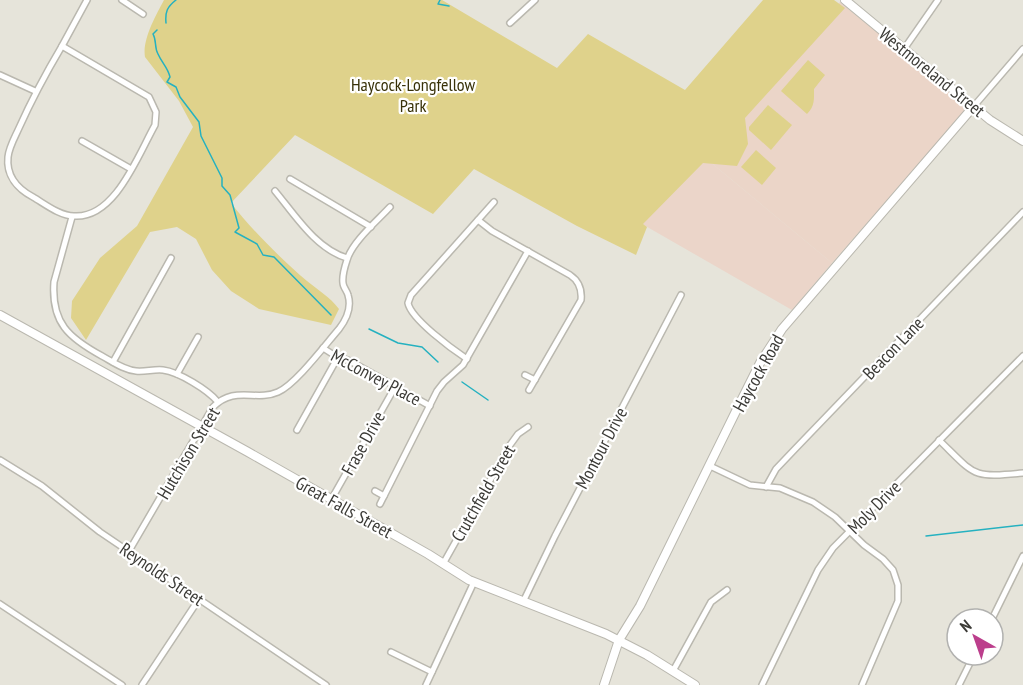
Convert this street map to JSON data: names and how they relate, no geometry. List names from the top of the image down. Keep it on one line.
{"streets":{"main road":["Westmoreland Street","Haycock Road","Great Falls Street"],"street":["Beacon Lane","McConvey Place","Frase Drive","Montour Drive","Hutchison Street","Crutchfield Street","Moly Drive","Reynolds Street"]},"crossings":[["Westmoreland Street","Haycock Road"],["Haycock Road","Great Falls Street"],["McConvey Place","Frase Drive"],["McConvey Place","Hutchison Street"],["Frase Drive","Great Falls Street"],["Montour Drive","Great Falls Street"],["Hutchison Street","Great Falls Street"],["Hutchison Street","Reynolds Street"],["Crutchfield Street","Great Falls Street"]],"parks":["Haycock-Longfellow Park"],"north":"top left"}
